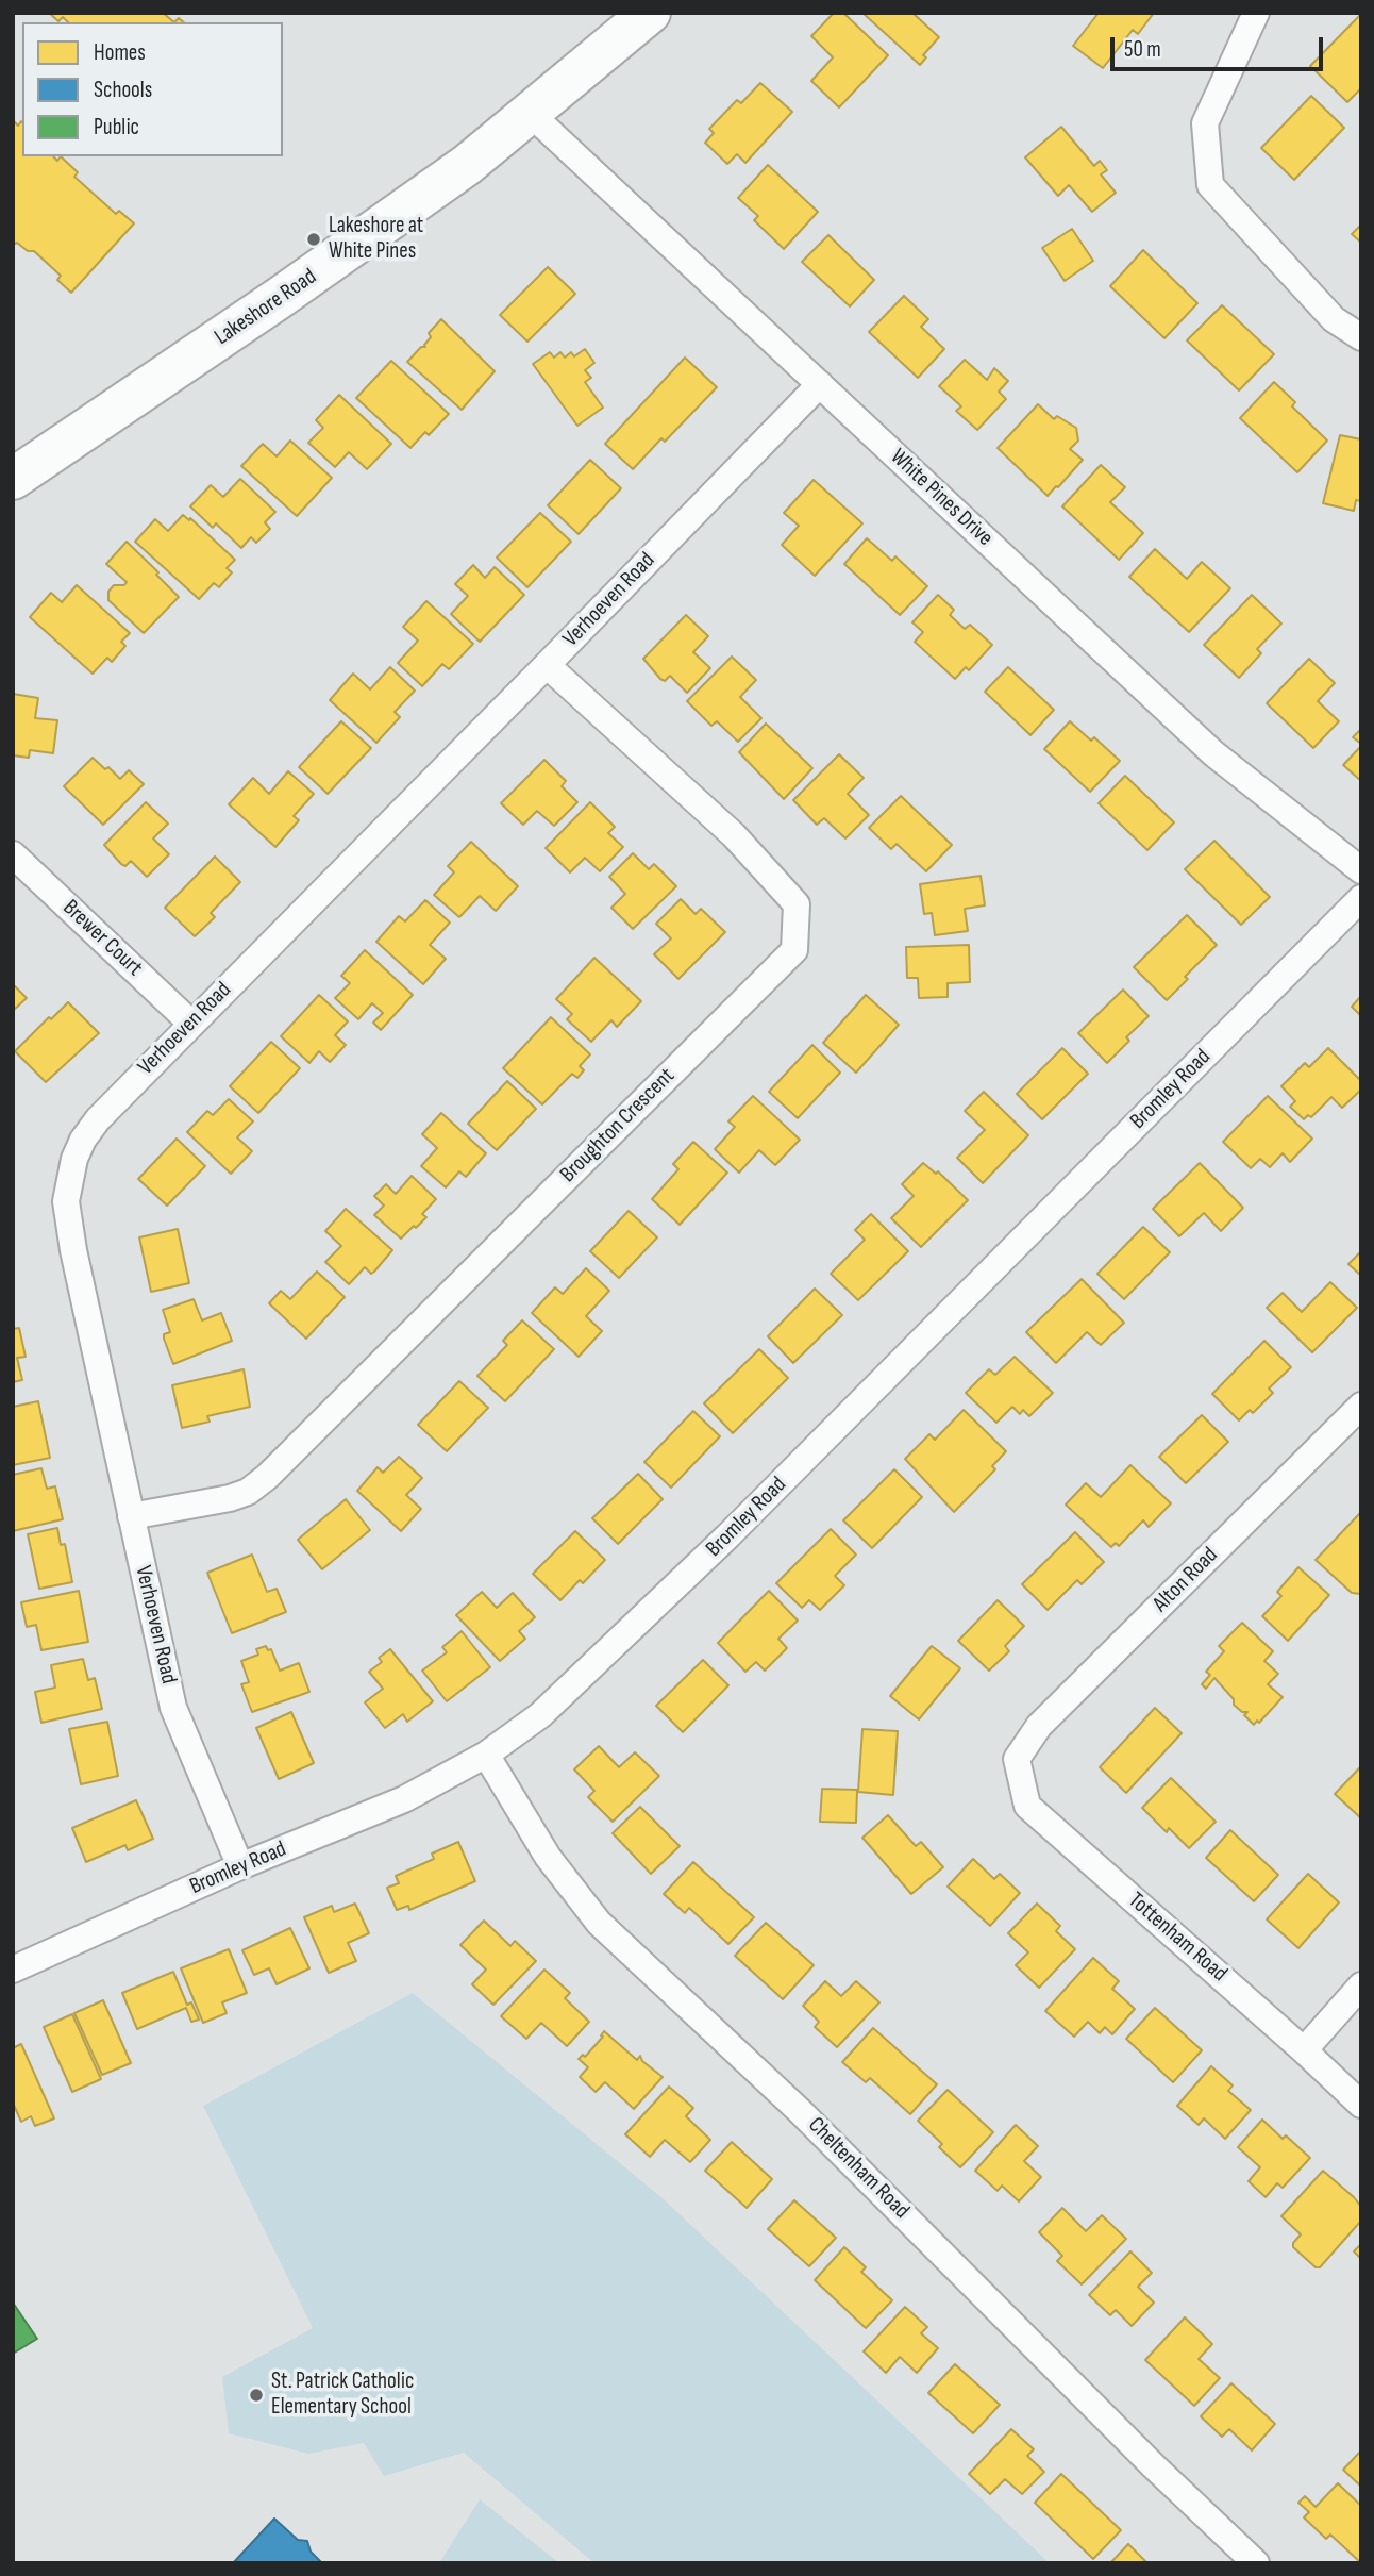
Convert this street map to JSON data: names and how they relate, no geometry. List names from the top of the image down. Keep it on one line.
{"streets":{"main road":["Lakeshore Road"],"street":["White Pines Drive","Verhoeven Road","Brewer Court","Bromley Road","Broughton Crescent","Alton Road","Tottenham Road","Cheltenham Road"]},"crossings":[["Lakeshore Road","White Pines Drive"],["White Pines Drive","Verhoeven Road"],["Verhoeven Road","Brewer Court"],["Verhoeven Road","Bromley Road"],["Verhoeven Road","Broughton Crescent"],["Bromley Road","Cheltenham Road"],["Alton Road","Tottenham Road"]],"places":["Lakeshore at White Pines","St. Patrick Catholic Elementary School"],"legend":["Homes","Schools","Public"],"scale_bar":"50 m"}
